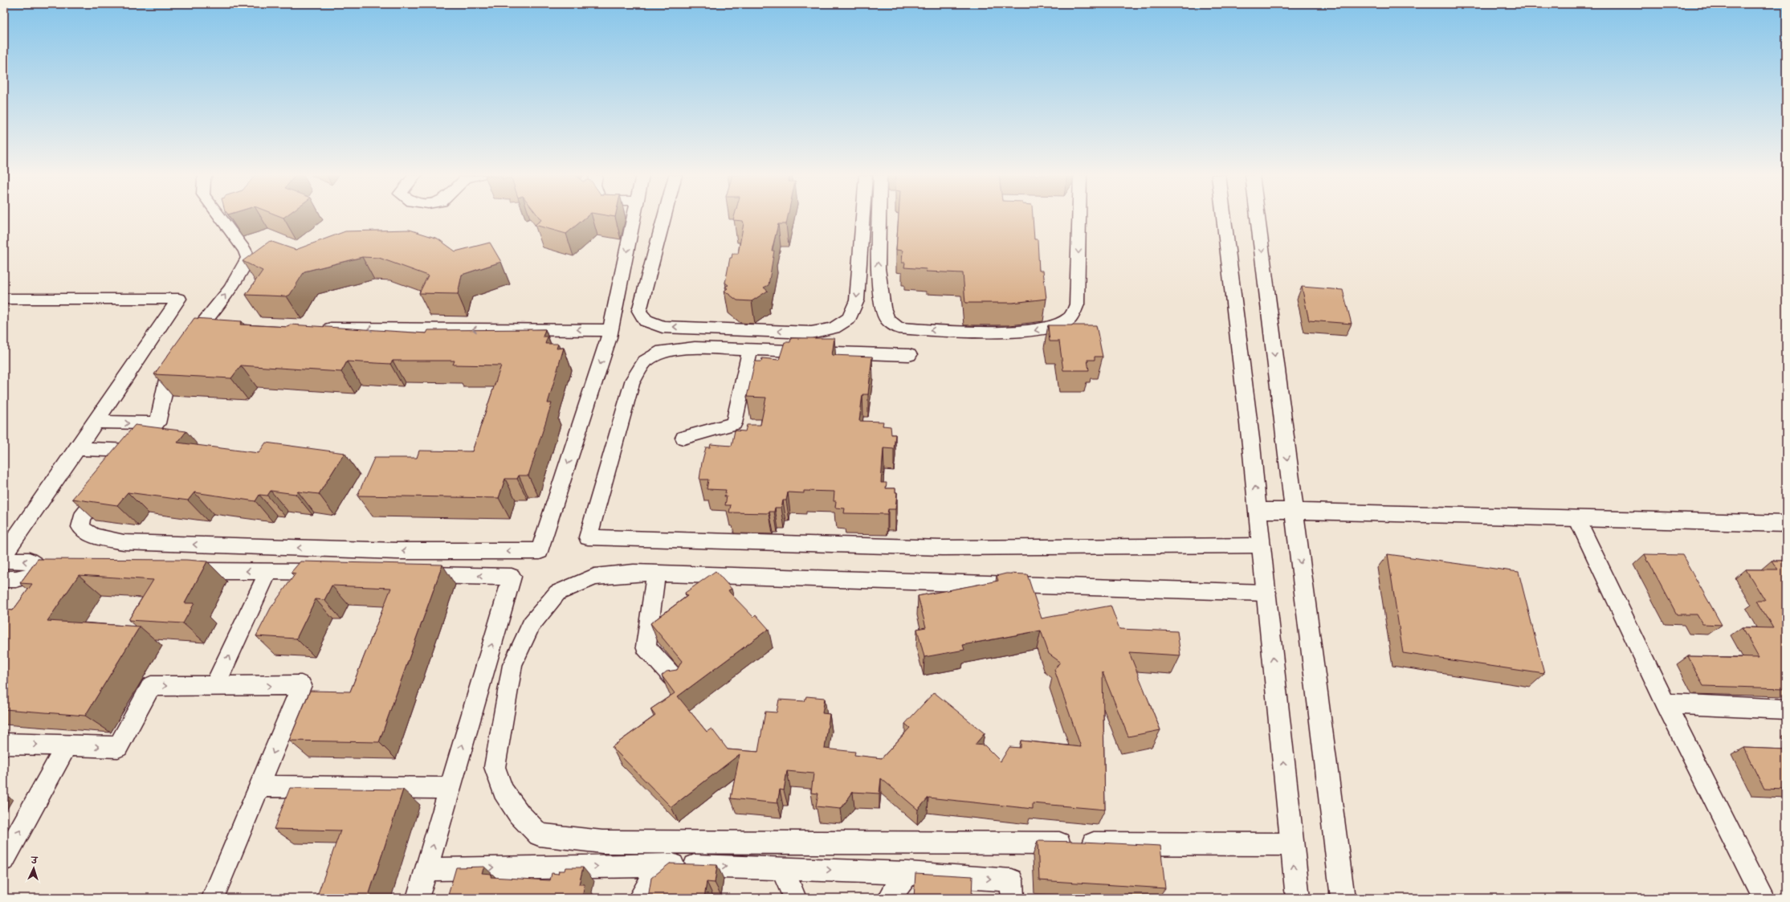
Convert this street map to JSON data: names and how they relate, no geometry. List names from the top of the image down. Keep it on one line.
{"north":"top"}
